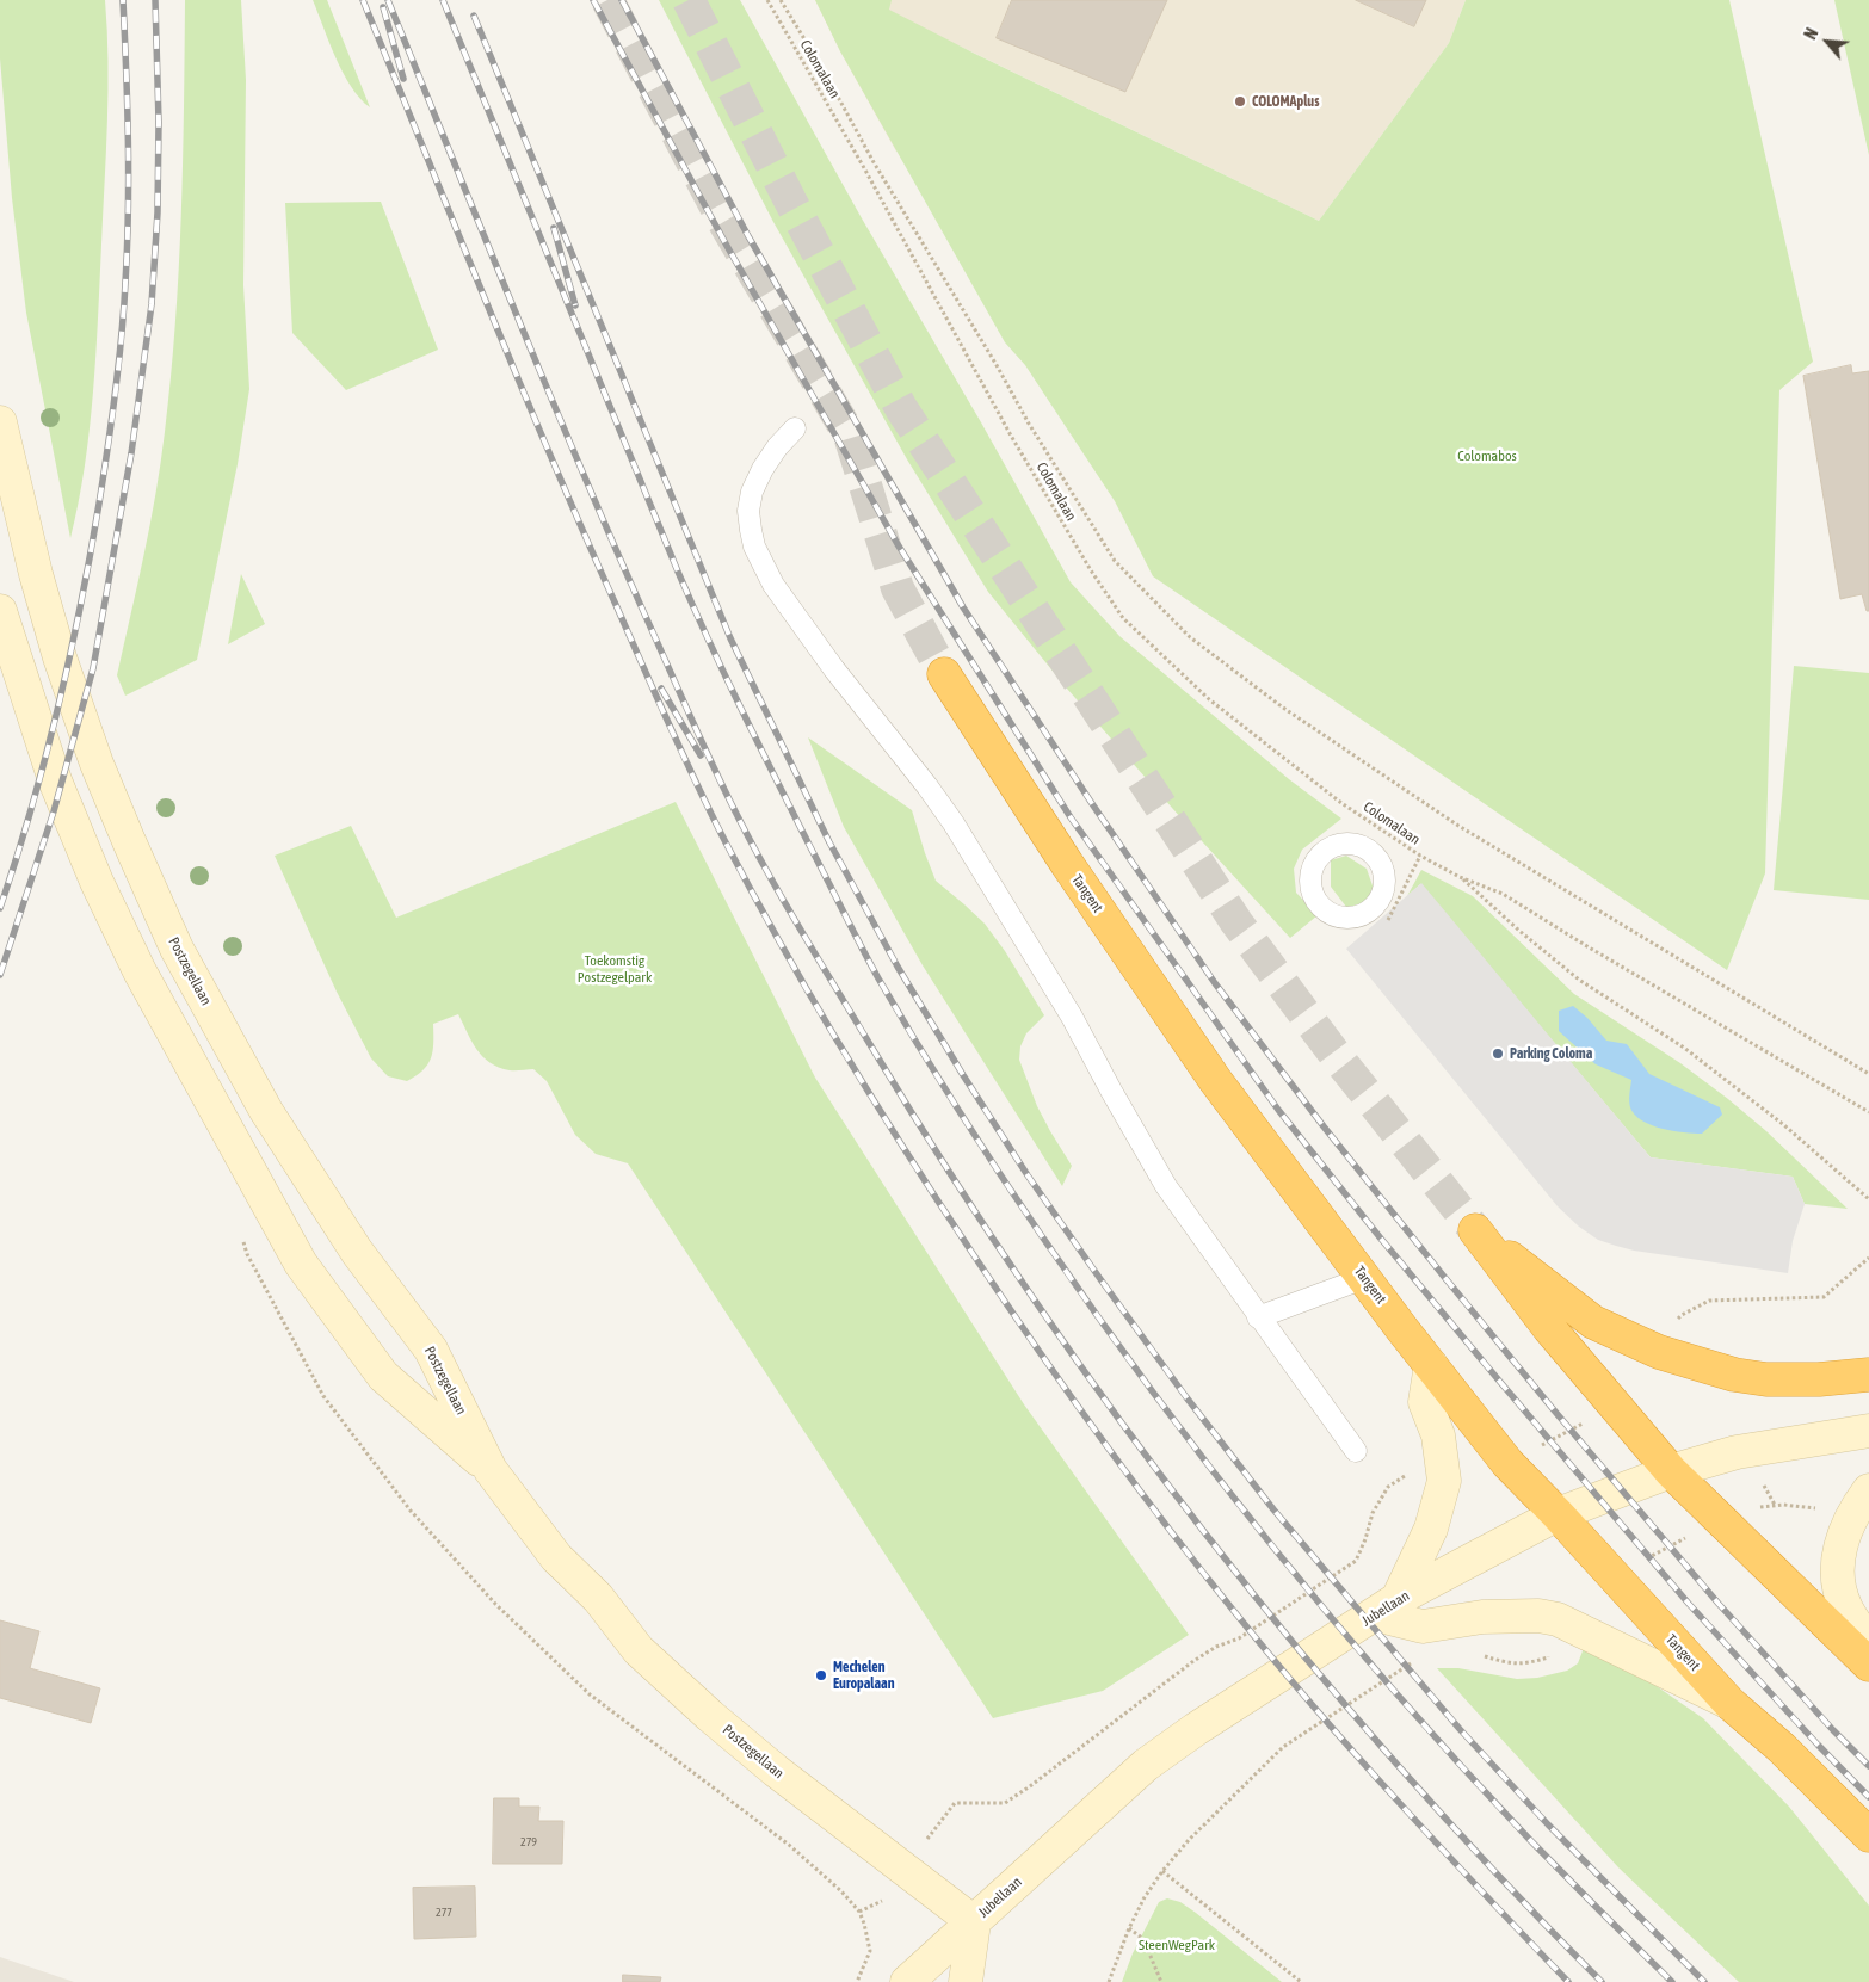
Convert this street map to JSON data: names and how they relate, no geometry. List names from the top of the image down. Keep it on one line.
{"streets":{"highway":["Tangent"],"main road":["Postzegellaan","Jubellaan"],"path":["Colomalaan"]},"crossings":[["Tangent","Jubellaan"],["Postzegellaan","Jubellaan"]],"parks":["Colomabos","Toekomstig Postzegelpark","SteenWegPark"],"places":["COLOMAplus","Parking Coloma","Mechelen Europalaan"],"house_numbers":["279","277"],"north":"top left"}
